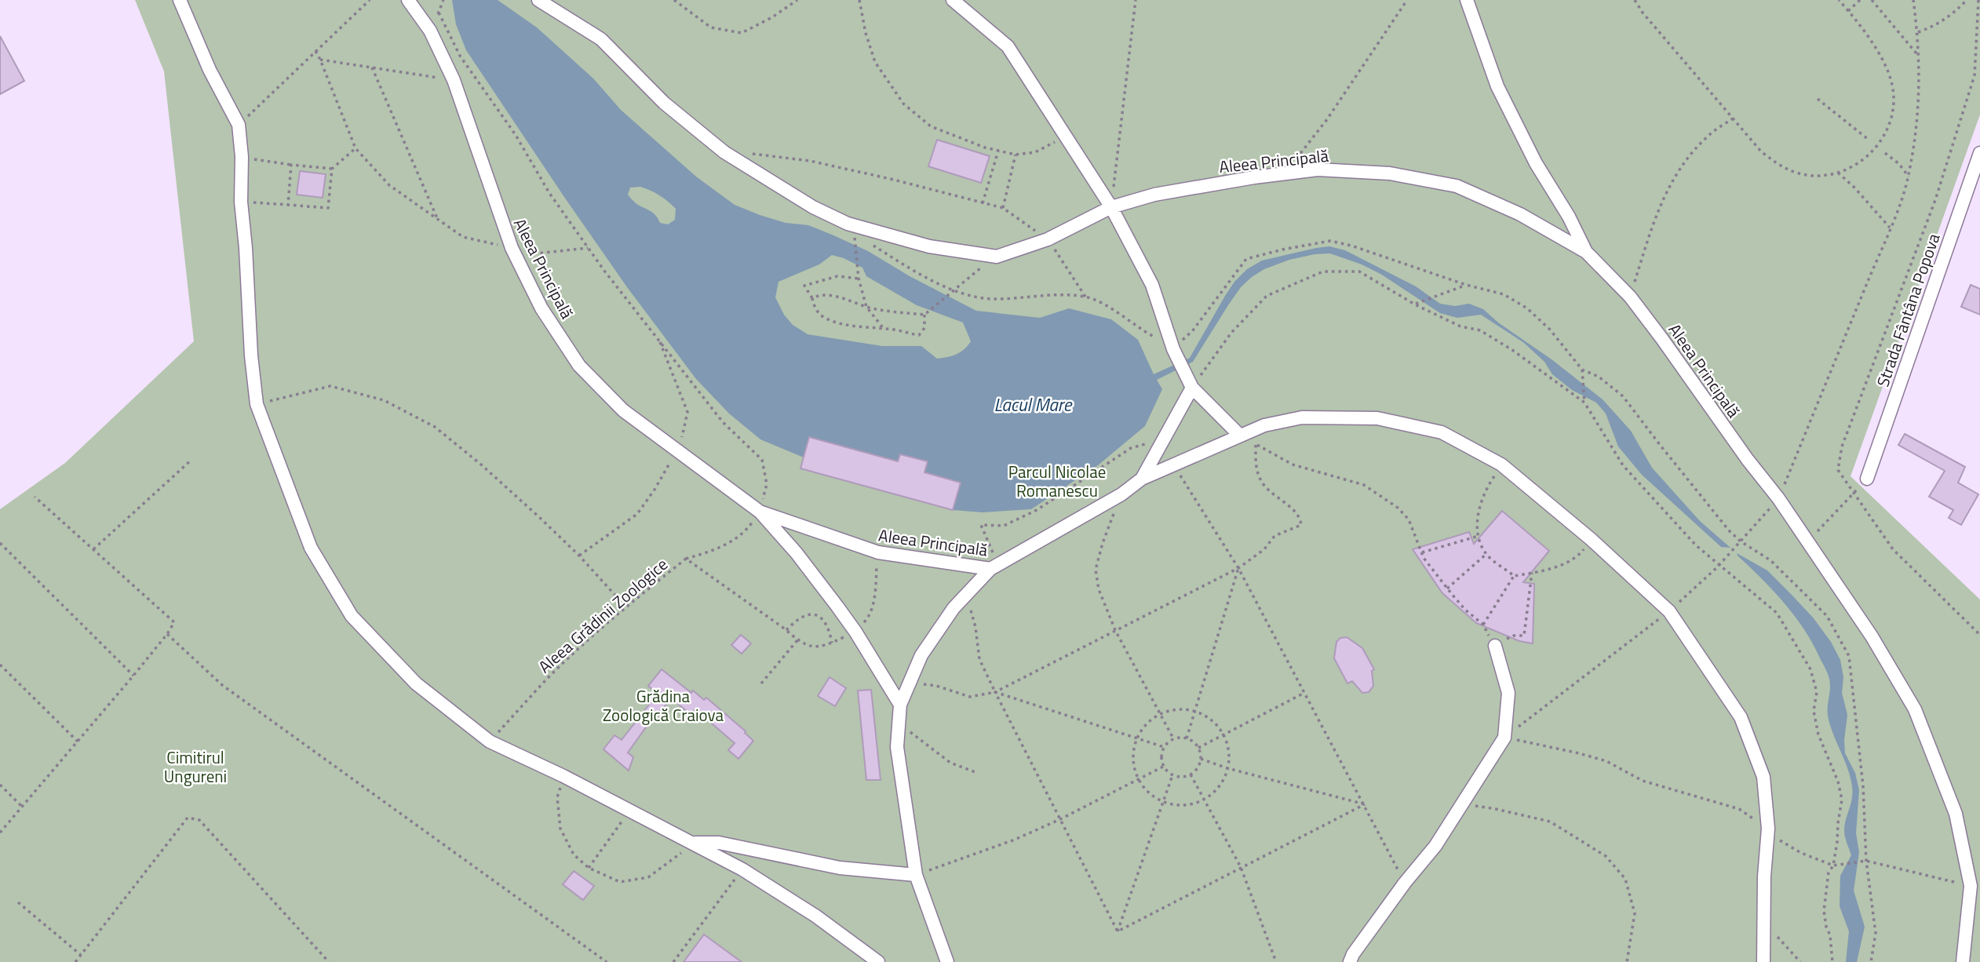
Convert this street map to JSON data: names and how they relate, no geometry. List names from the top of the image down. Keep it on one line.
{"streets":{"street":["Aleea Principală","Strada Fântâna Popova"],"path":["Aleea Grădinii Zoologice"]},"water":["Lacul Mare"],"parks":["Parcul Nicolae Romanescu","Grădina Zoologică Craiova","Cimitirul Ungureni"]}
